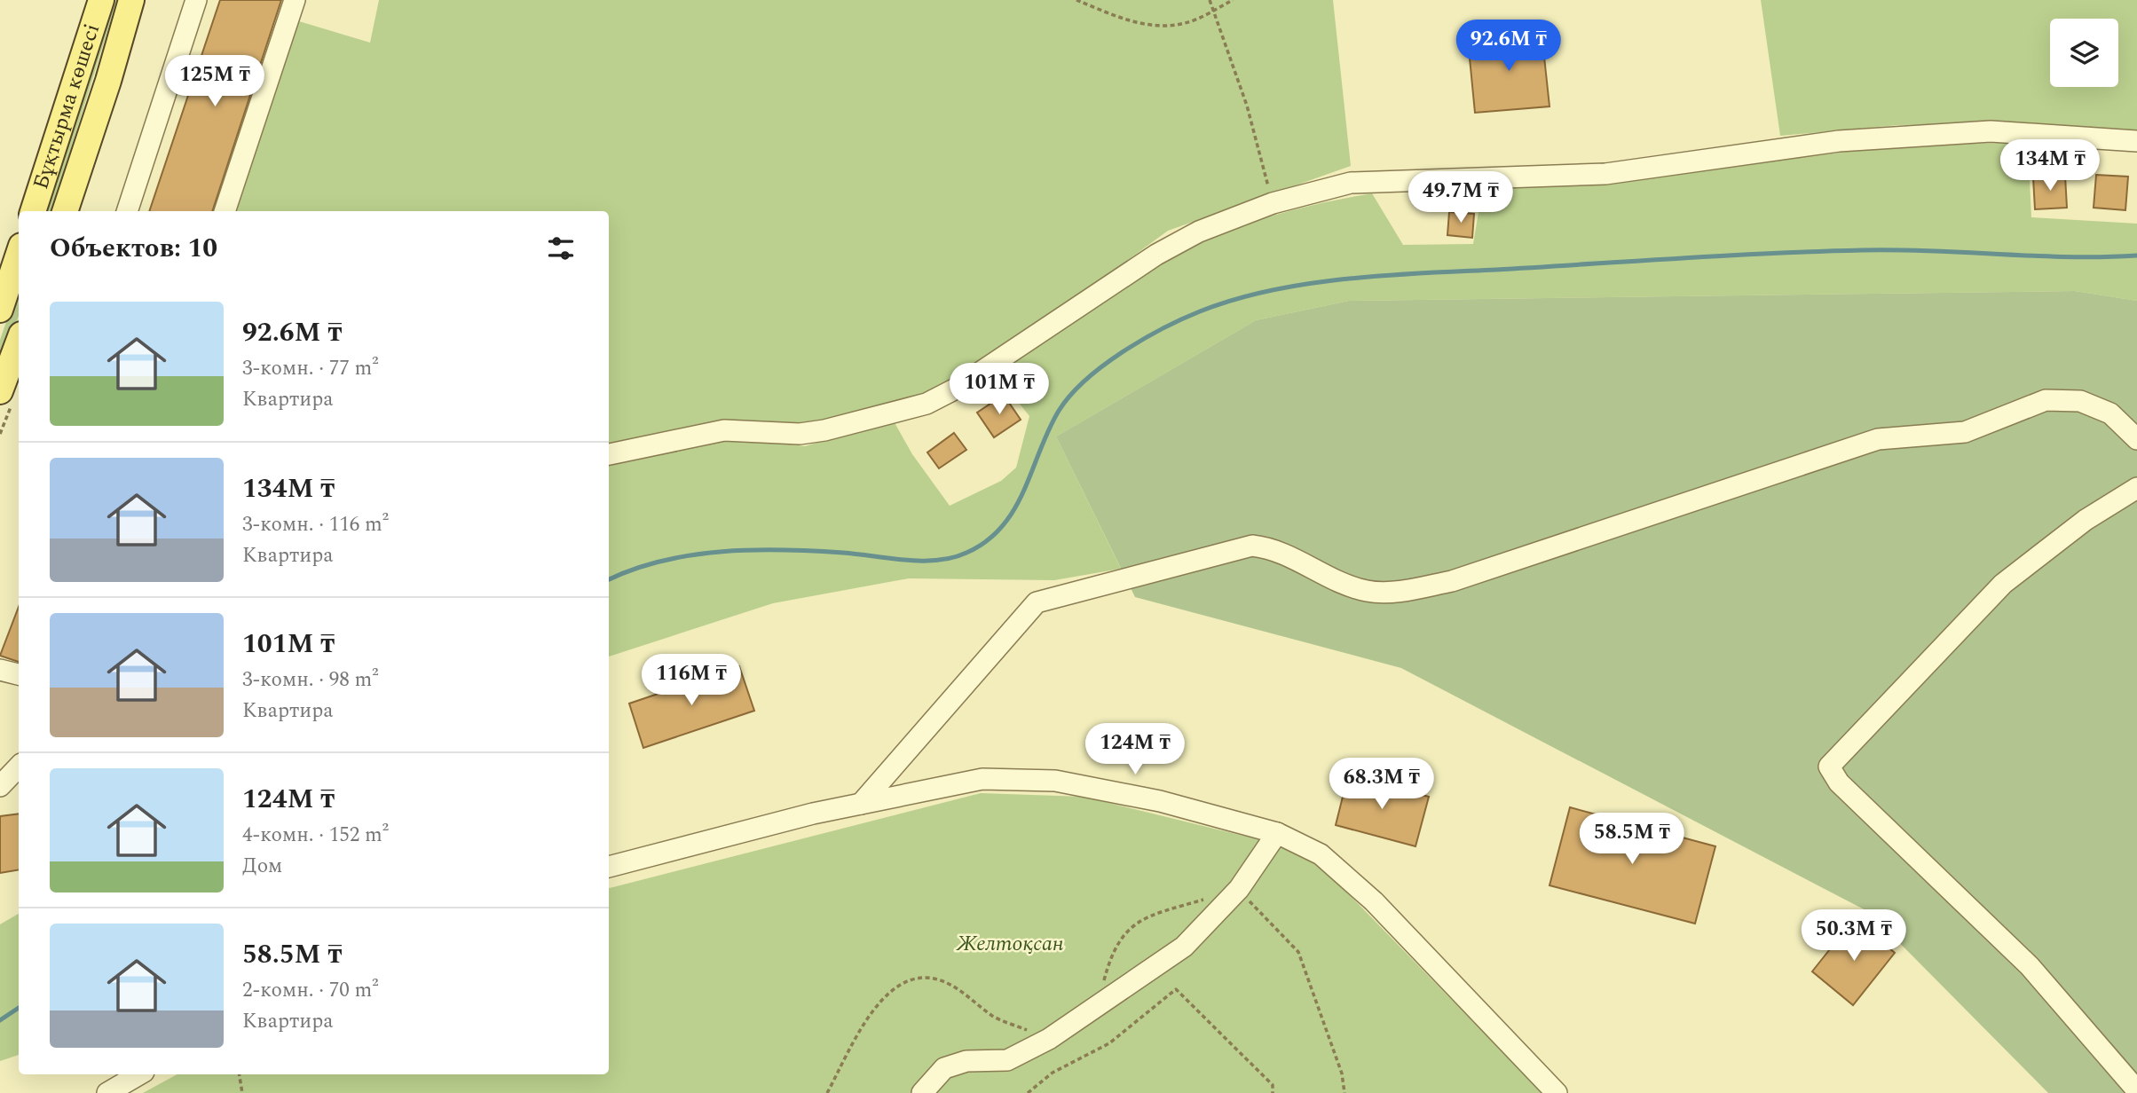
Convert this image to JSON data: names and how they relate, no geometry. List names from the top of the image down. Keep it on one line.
{"streets":{"main road":["Бұқтырма көшесі"]},"parks":["Желтоқсан"],"page":{"price":["92.6M ₸","125M ₸","134M ₸","49.7M ₸","101M ₸","116M ₸","124M ₸","68.3M ₸","58.5M ₸","50.3M ₸"],"heading":"Объектов: 10","list":[{"name":"92.6M ₸","note":"3-комн. · 77 m² · Квартира"},{"name":"134M ₸","note":"3-комн. · 116 m² · Квартира"},{"name":"101M ₸","note":"3-комн. · 98 m² · Квартира"},{"name":"124M ₸","note":"4-комн. · 152 m² · Дом"},{"name":"58.5M ₸","note":"2-комн. · 70 m² · Квартира"}]}}
